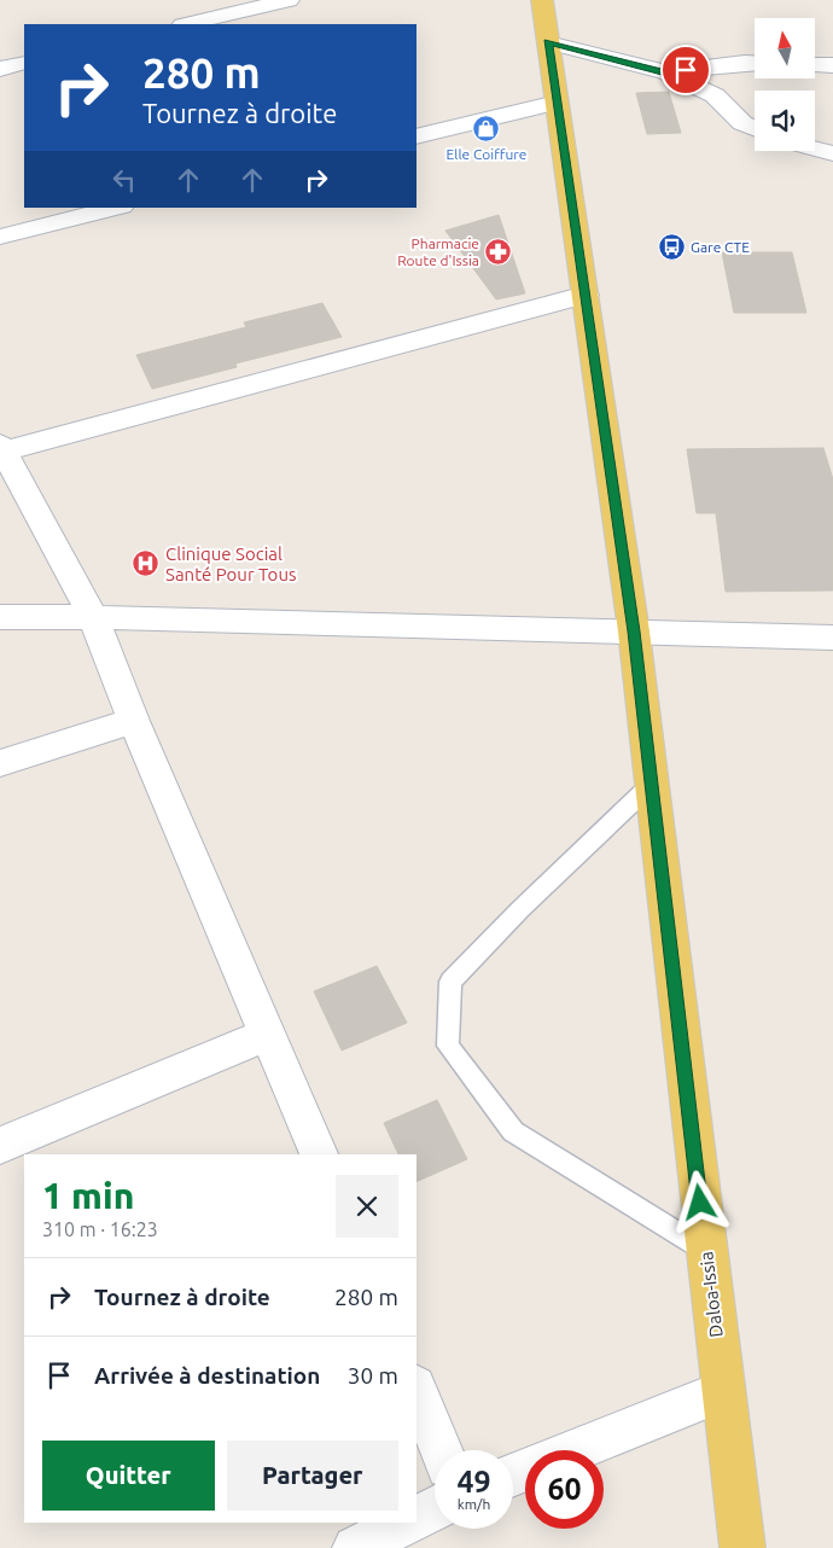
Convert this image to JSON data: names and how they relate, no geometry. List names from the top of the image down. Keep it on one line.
{"streets":{"main road":["Daloa-Issia"]},"places":{"shop":["Elle Coiffure"],"bus stop":["Gare CTE"],"pharmacy":["Pharmacie Route d'Issia"],"hospital":["Clinique Social Santé Pour Tous"]},"north":"top","page":{"turn":["280 m","Tournez à droite"],"heading":["1 min","310 m · 16:23"],"list":[{"name":"Tournez à droite","value":"280 m"},{"name":"Arrivée à destination","value":"30 m"}],"buttons":["Quitter","Partager"],"speed":"49 km/h","limit":"60"}}
